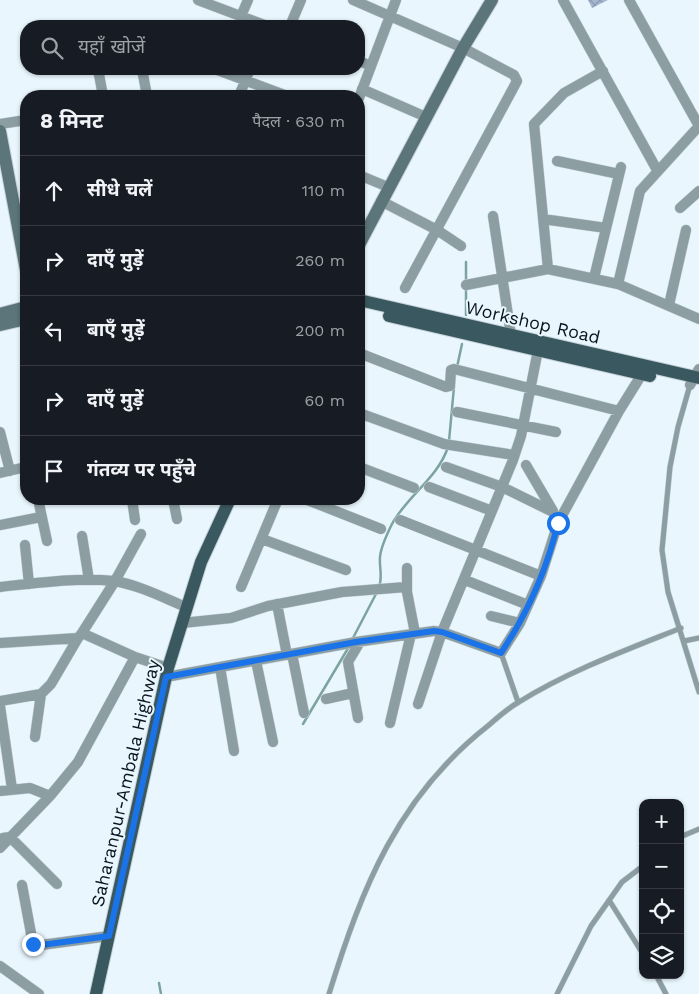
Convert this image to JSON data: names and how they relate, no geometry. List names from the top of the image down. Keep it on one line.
{"streets":{"main road":["Workshop Road","Saharanpur-Ambala Highway"]},"page":{"search":"यहाँ खोजें","heading":["8 मिनट","पैदल · 630 m"],"list":[["सीधे चलें","110 m"],["दाएँ मुड़ें","260 m"],["बाएँ मुड़ें","200 m"],["दाएँ मुड़ें","60 m"],"गंतव्य पर पहुँचे"],"map_buttons":["+","−"]}}
